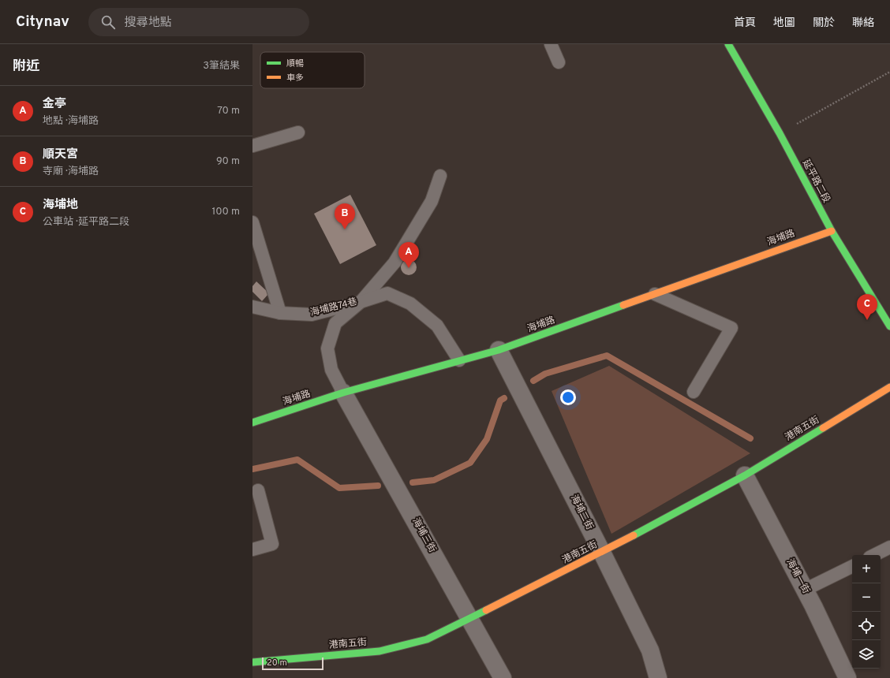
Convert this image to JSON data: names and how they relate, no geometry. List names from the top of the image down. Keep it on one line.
{"streets":{"street":["延平路二段","海埔路","港南五街","海埔二街","海埔三街","海埔一街"],"lane":["海埔路74巷"]},"crossings":[["延平路二段","海埔路"],["海埔路","海埔二街"],["海埔路","海埔三街"],["港南五街","海埔二街"],["港南五街","海埔三街"],["港南五街","海埔一街"]],"legend":["順暢","車多"],"scale_bar":"20 m","page":{"header":"Citynav","search":"搜尋地點","nav":["首頁","地圖","關於","聯絡"],"heading":["附近","3筆結果"],"list":[{"mark":"A","name":"金亭","note":"地點 · 海埔路","value":"70 m"},{"mark":"B","name":"順天宮","note":"寺廟 · 海埔路","value":"90 m"},{"mark":"C","name":"海埔地","note":"公車站 · 延平路二段","value":"100 m"}],"pins":["B","A","C"],"map_buttons":["+","−"],"scale":"20 m"}}
